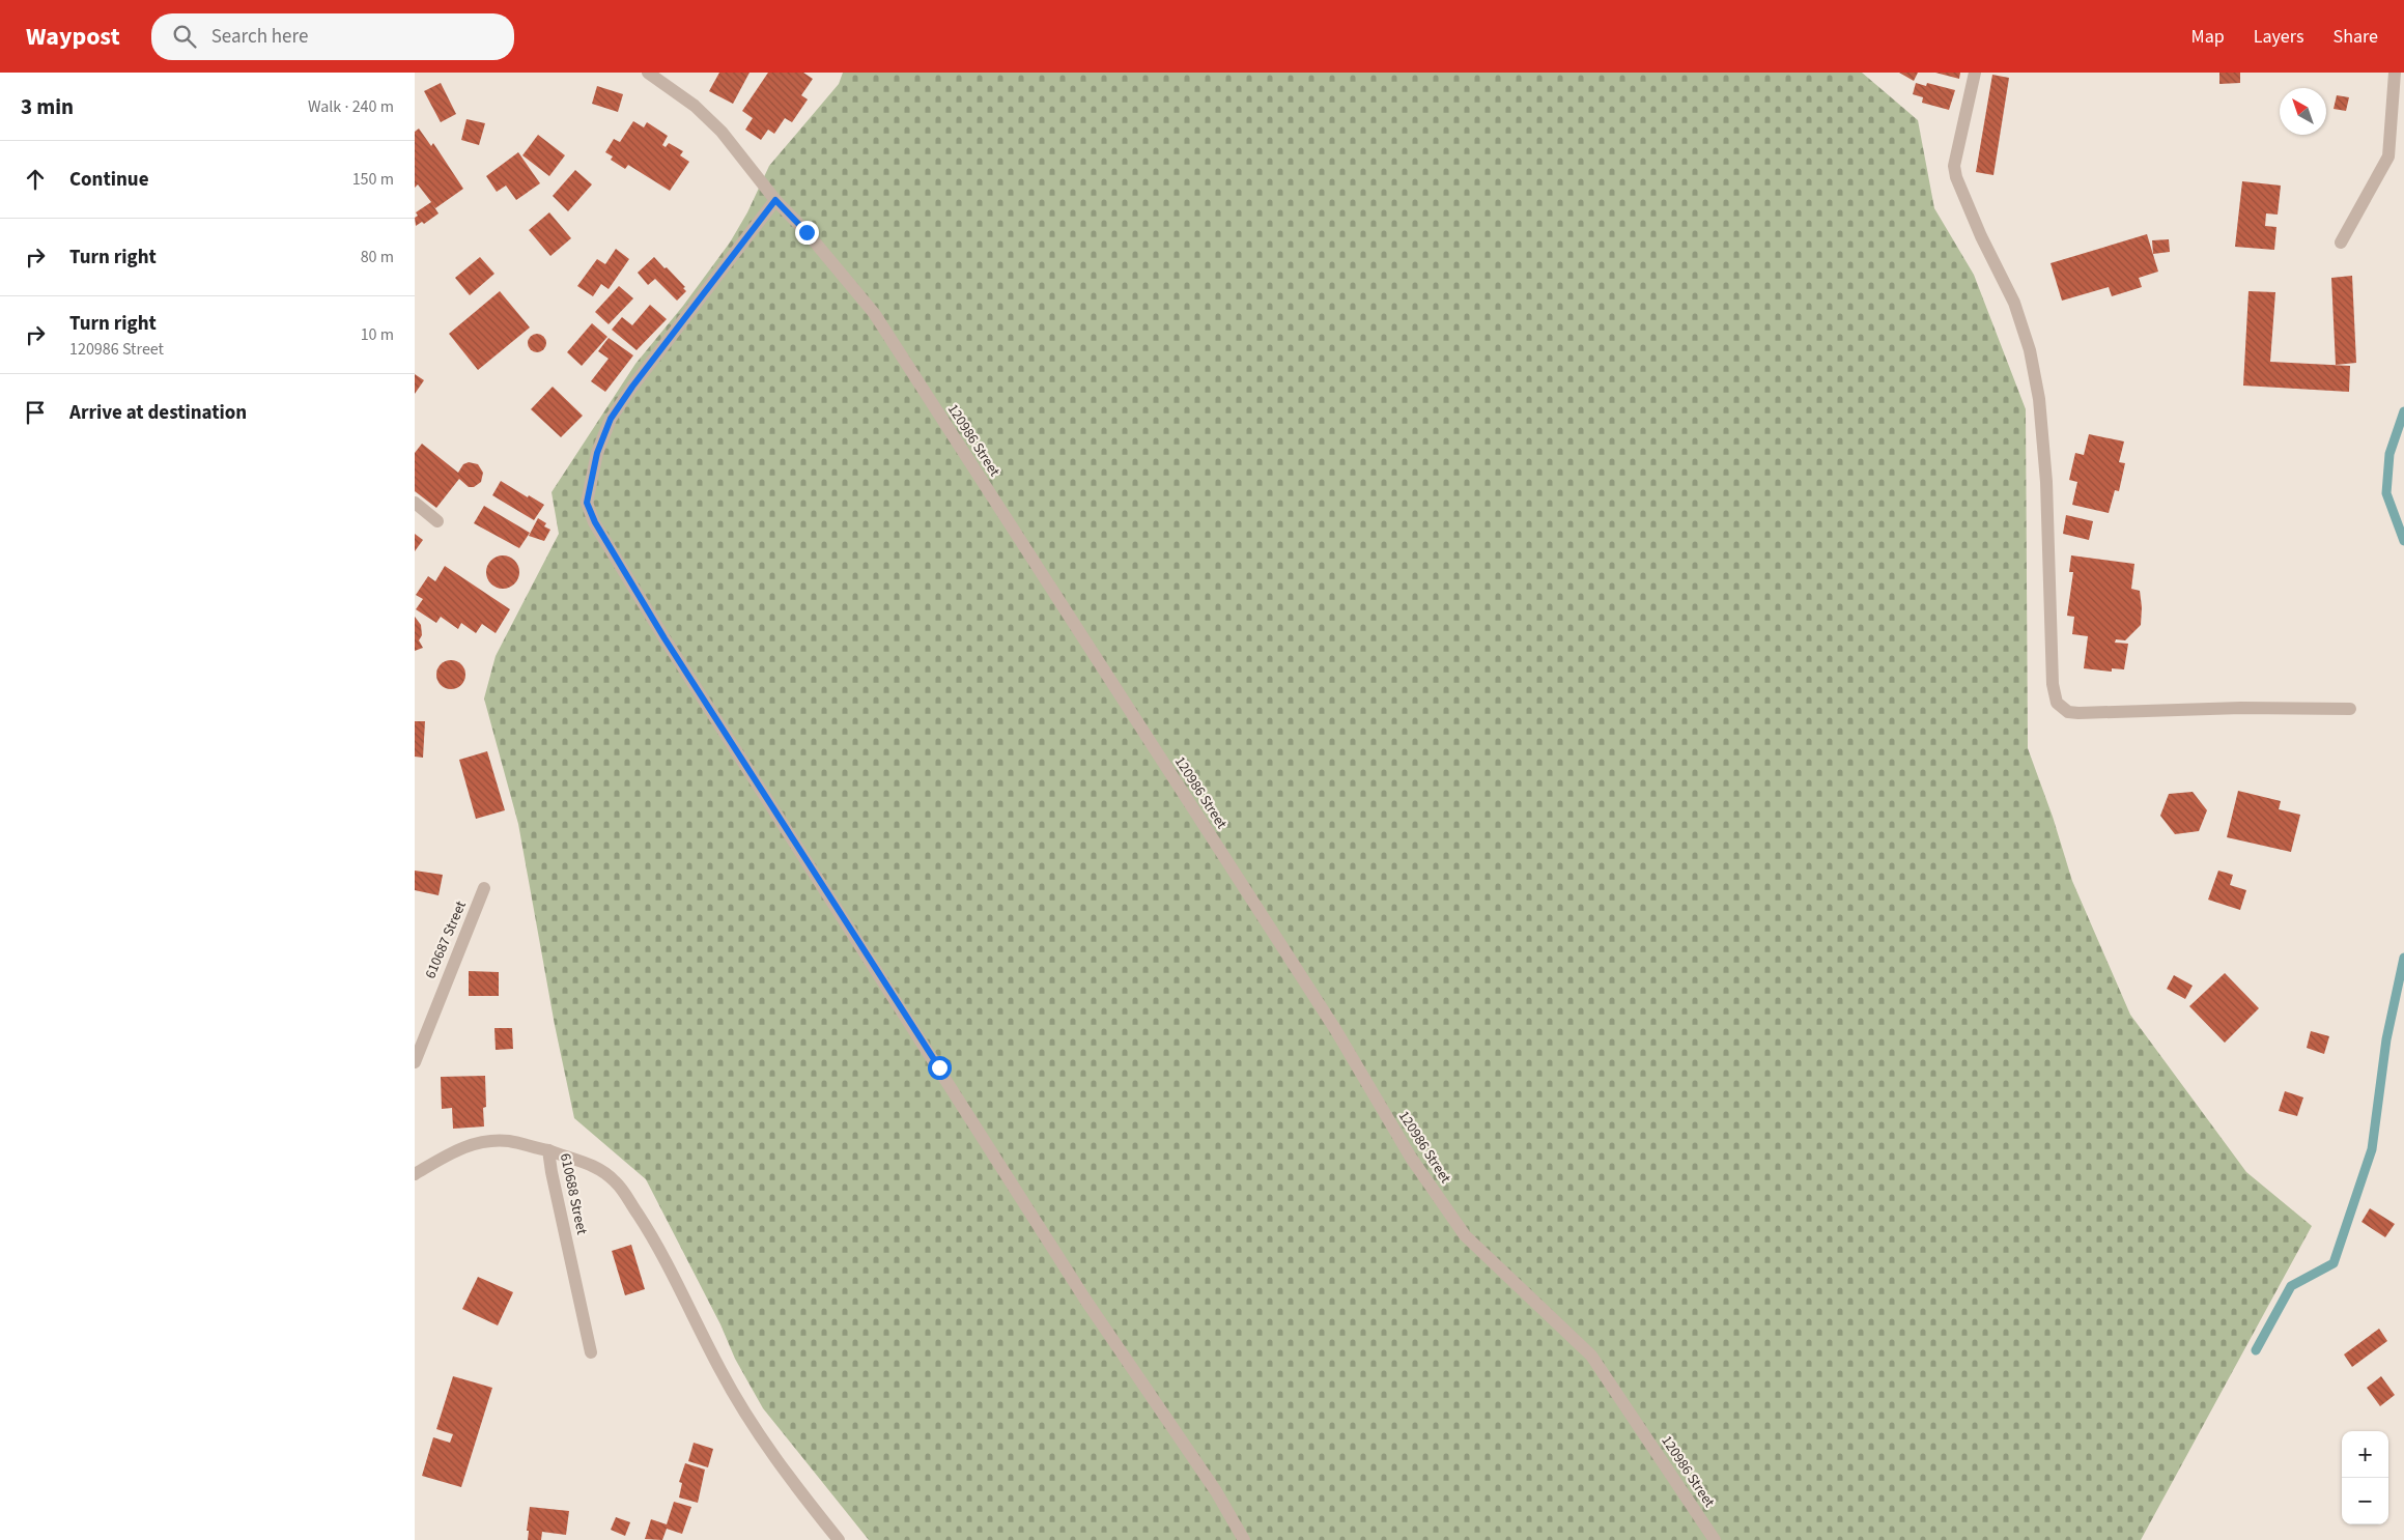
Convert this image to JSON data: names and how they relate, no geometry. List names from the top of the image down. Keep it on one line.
{"streets":{"street":["120986 Street","610687 Street","610688 Street"]},"north":"top left","page":{"header":"Waypost","search":"Search here","nav":["Map","Layers","Share"],"heading":["3 min","Walk · 240 m"],"list":[["Continue","150 m"],["Turn right","80 m"],["Turn right","120986 Street","10 m"],"Arrive at destination"],"map_buttons":["+","−"]}}
